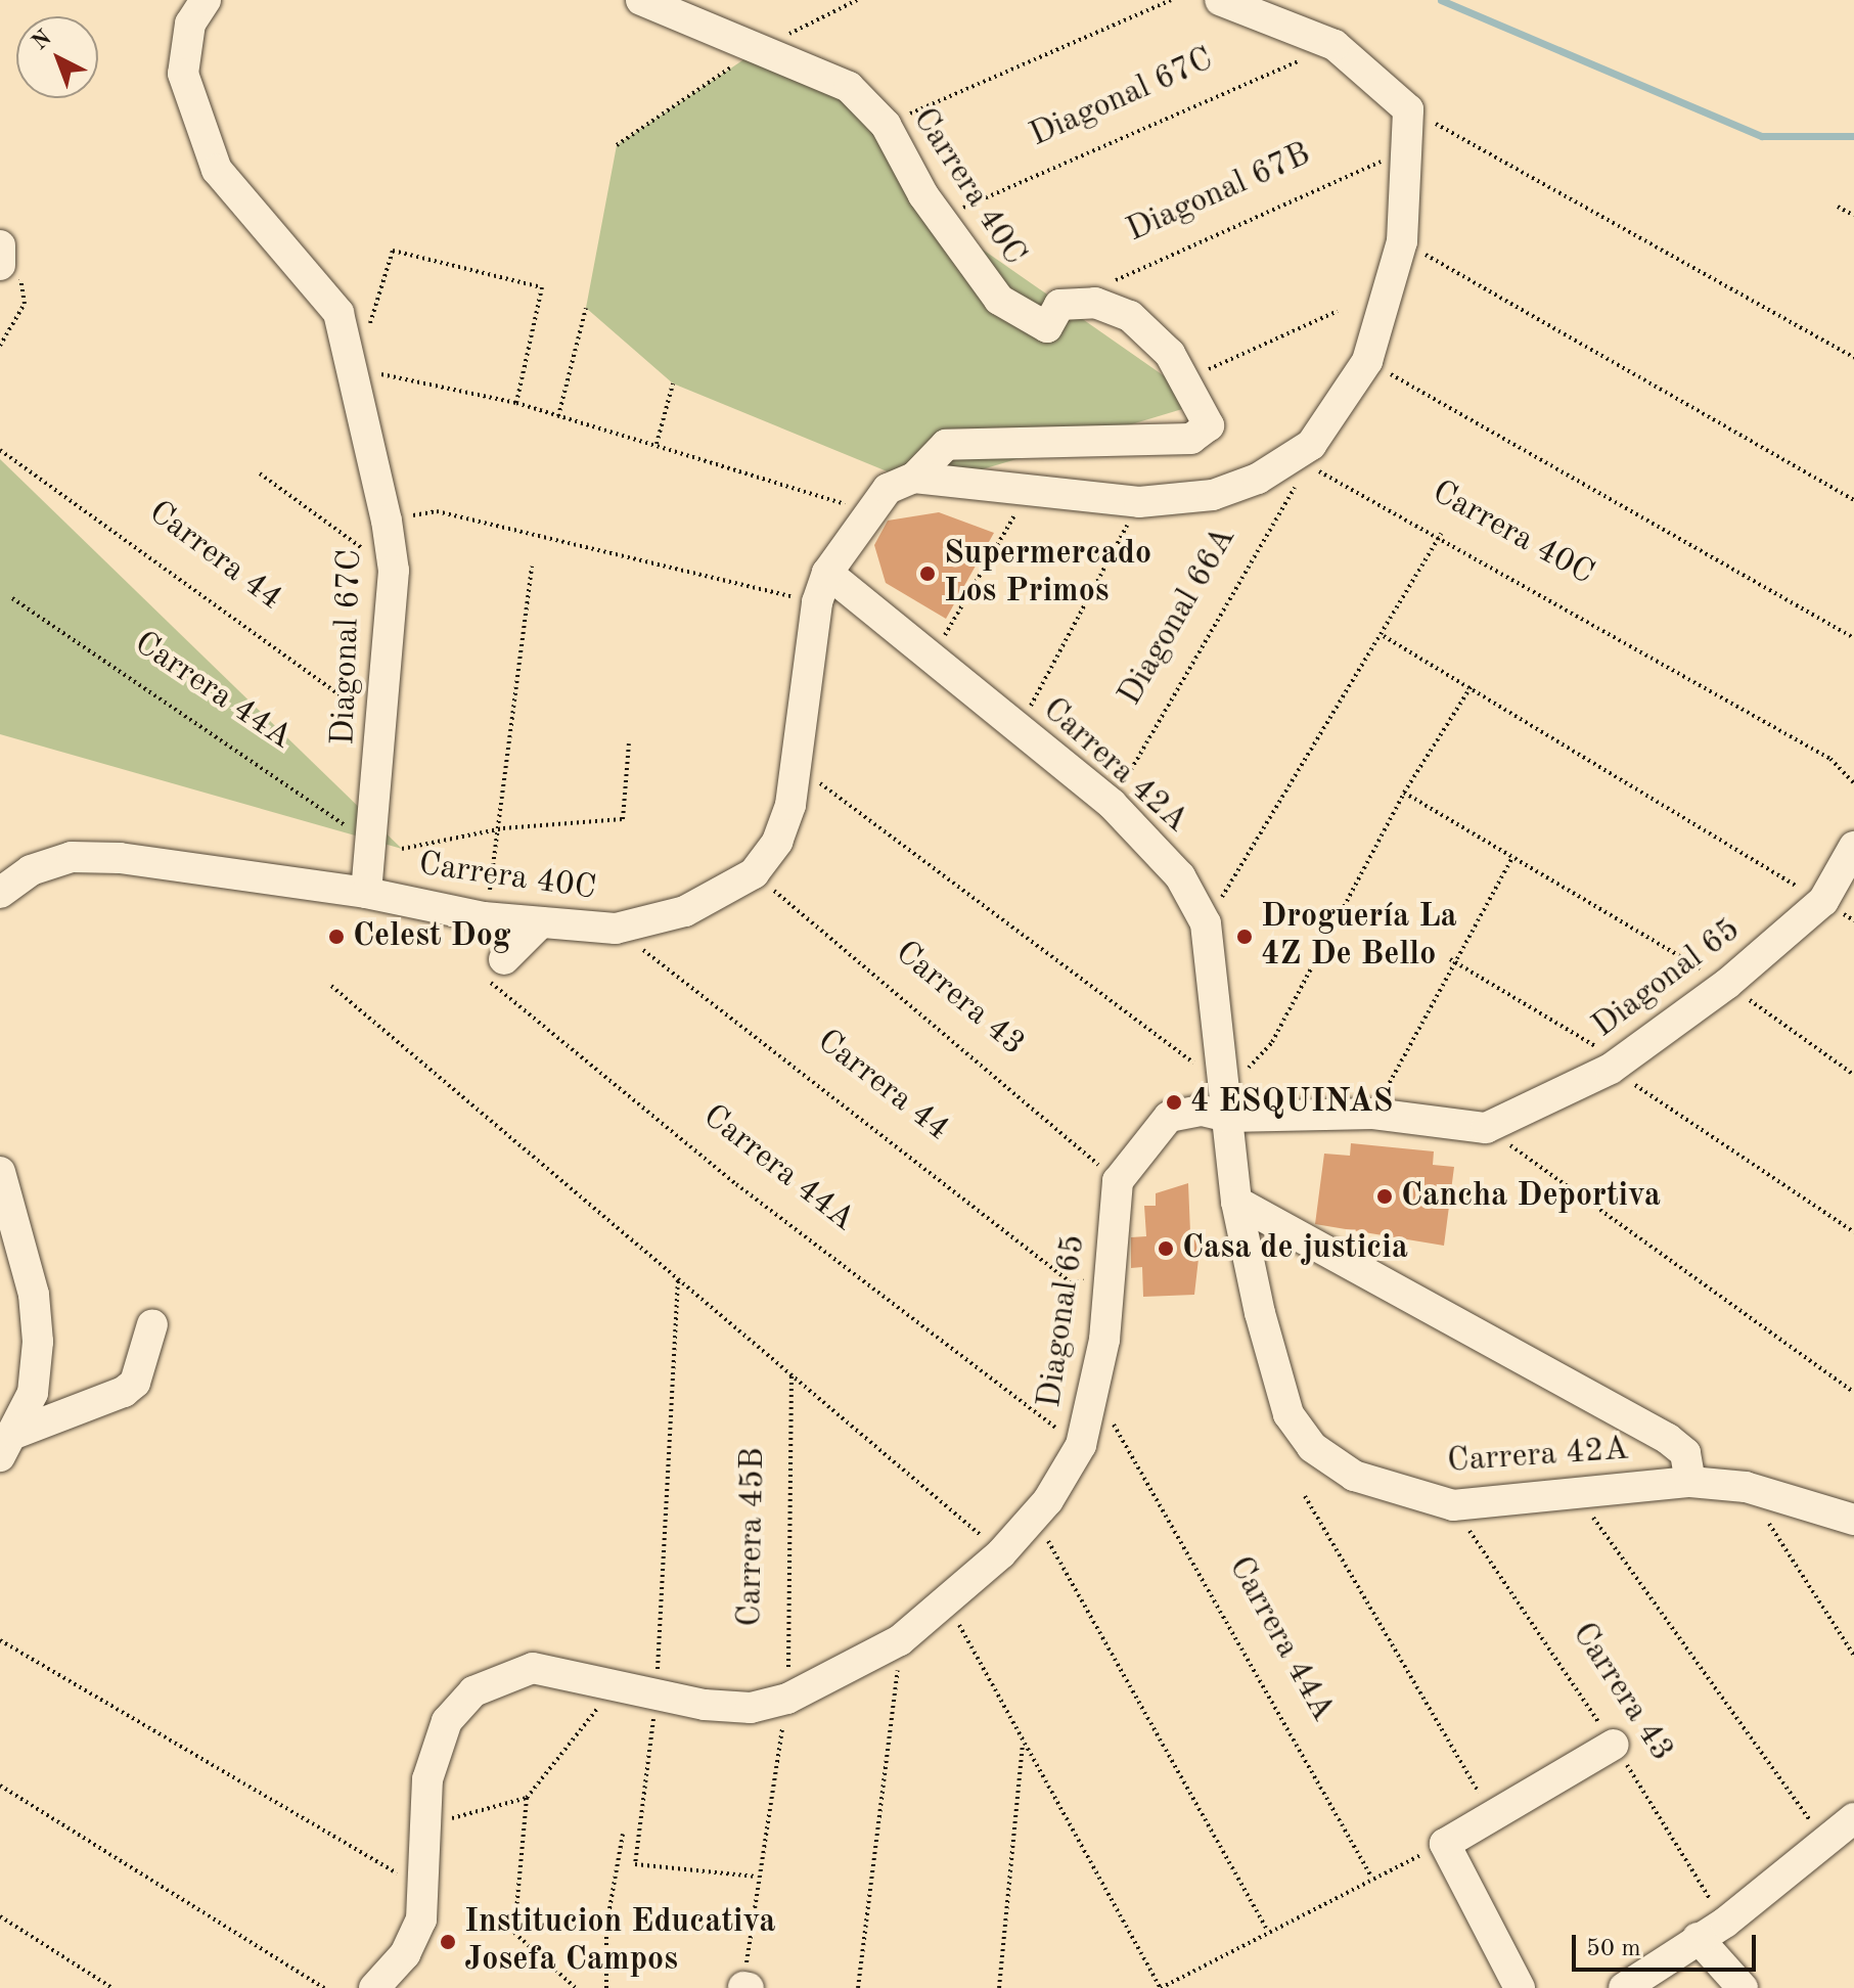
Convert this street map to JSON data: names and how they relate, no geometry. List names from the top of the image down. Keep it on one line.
{"streets":{"street":["Diagonal 67C","Carrera 40C","Carrera 42A","Diagonal 65"],"path":["Diagonal 67B","Carrera 44","Diagonal 66A","Carrera 44A","Carrera 43","Carrera 45B"]},"crossings":[["Diagonal 67C","Carrera 40C"],["Diagonal 67C","Carrera 44"],["Diagonal 67C","Carrera 44A"],["Carrera 40C","Carrera 44"],["Carrera 40C","Diagonal 66A"],["Carrera 40C","Carrera 42A"],["Carrera 40C","Carrera 43"],["Carrera 44","Diagonal 65"],["Diagonal 66A","Carrera 42A"],["Carrera 44A","Diagonal 65"],["Carrera 42A","Carrera 43"],["Diagonal 65","Carrera 43"],["Diagonal 65","Carrera 45B"]],"places":["Supermercado Los Primos","Celest Dog","Droguería La 4Z De Bello","4 ESQUINAS","Cancha Deportiva","Casa de justicia","Institucion Educativa Josefa Campos"],"scale_bar":"50 m","north":"top left"}
